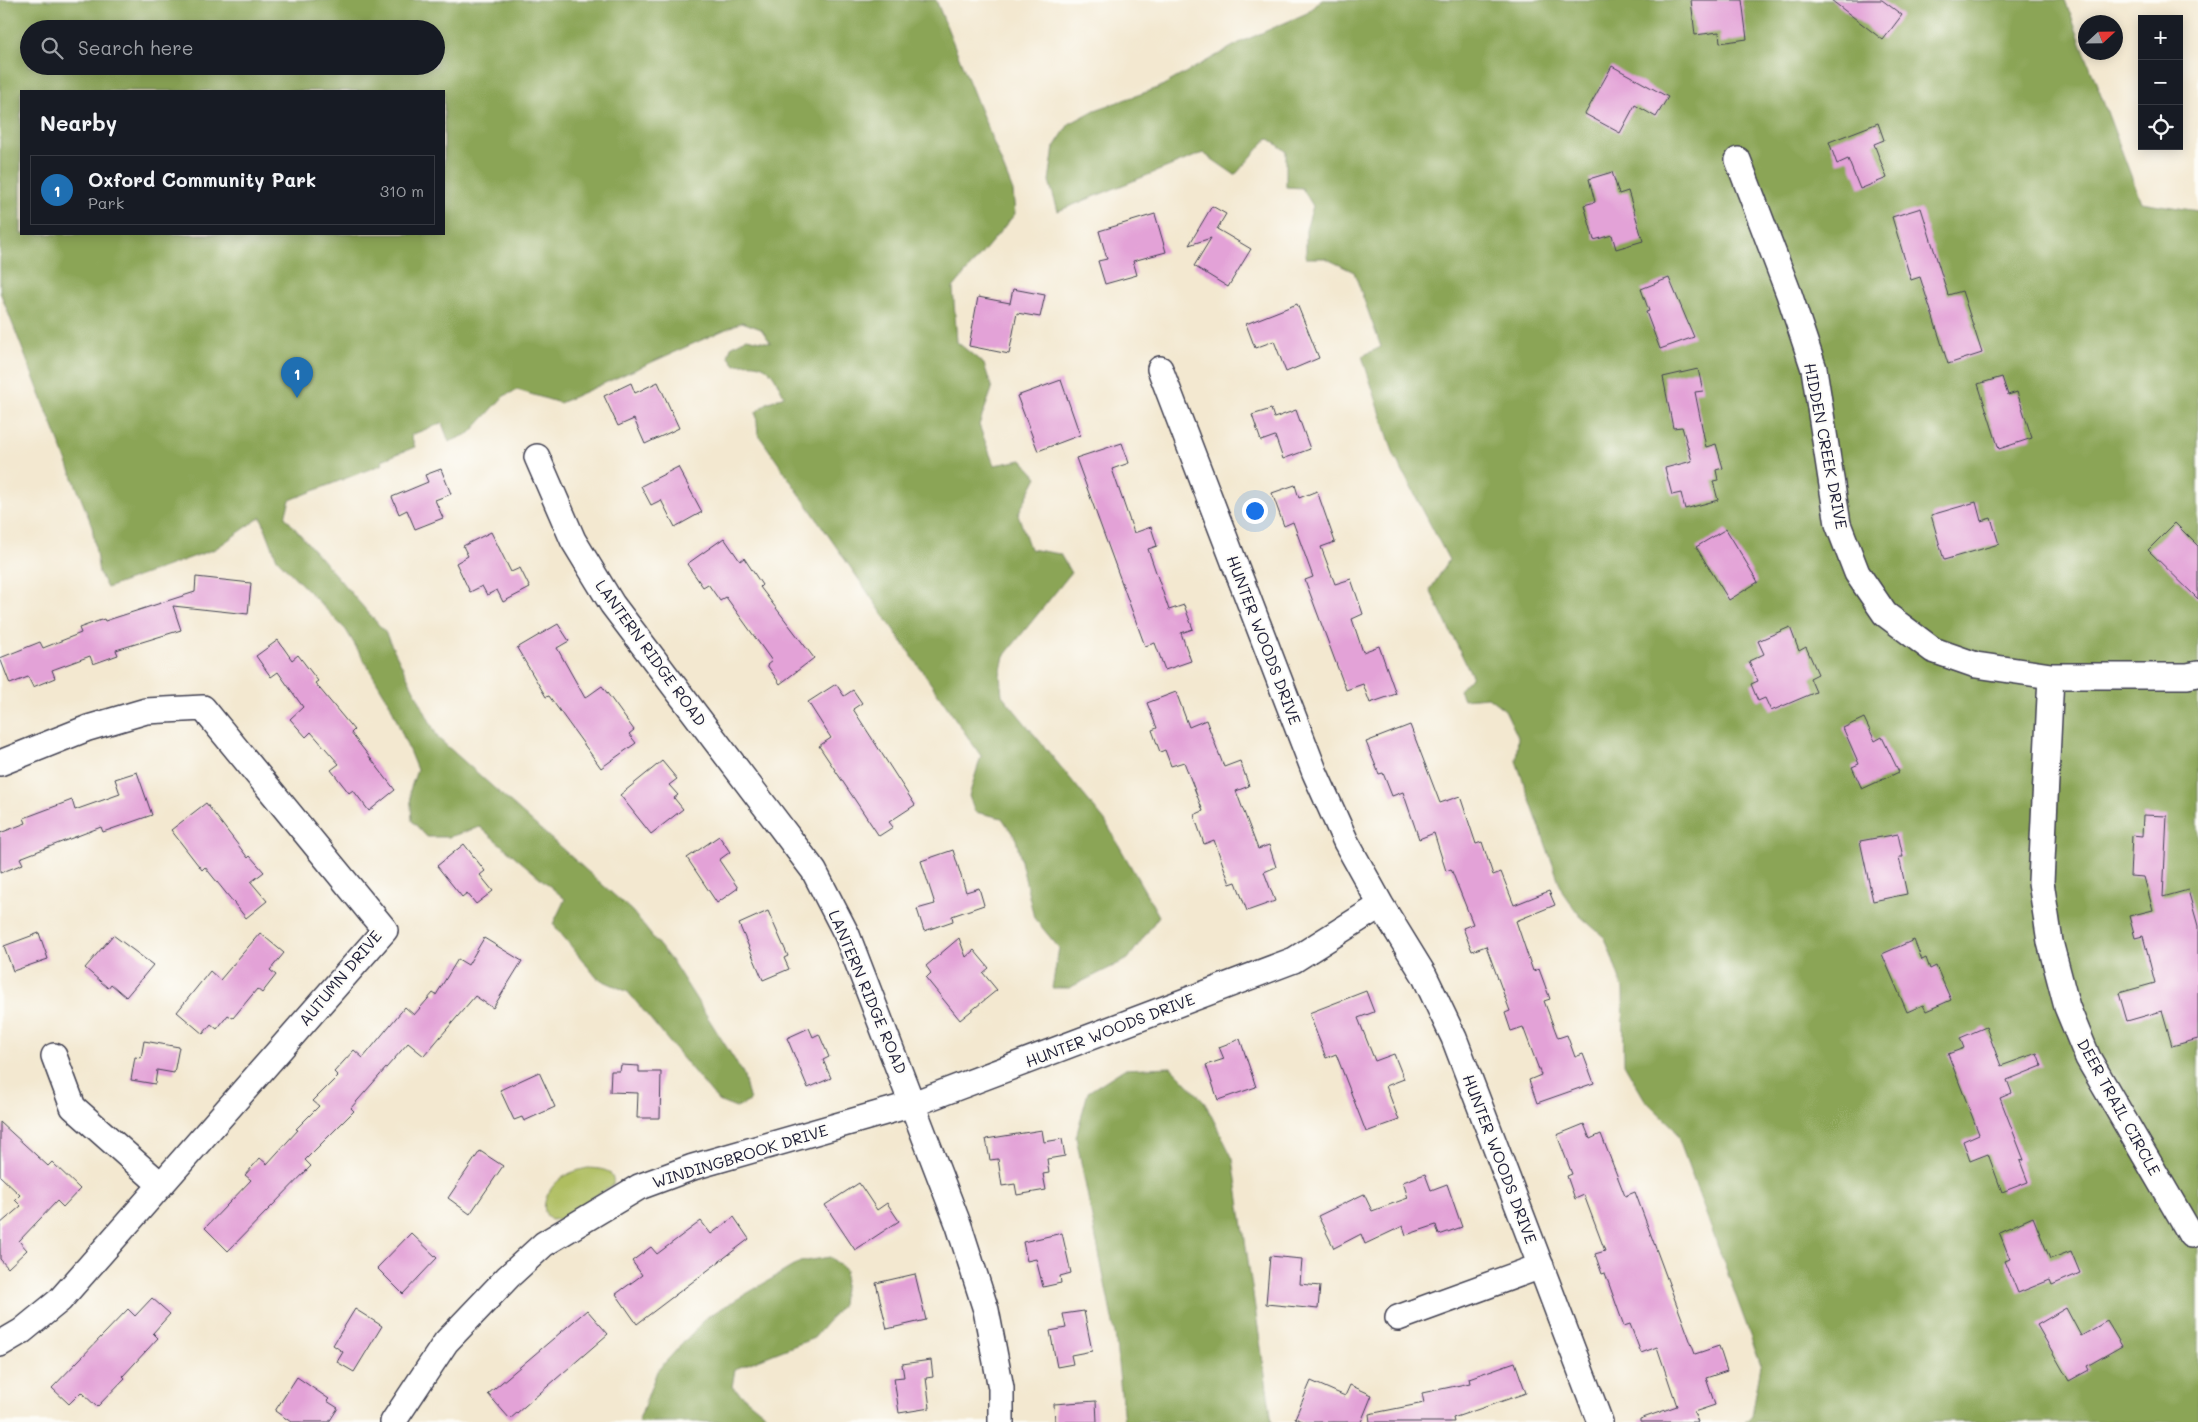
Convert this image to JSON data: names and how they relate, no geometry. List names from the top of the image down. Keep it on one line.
{"streets":{"street":["HIDDEN CREEK DRIVE","HUNTER WOODS DRIVE","LANTERN RIDGE ROAD","AUTUMN DRIVE","DEER TRAIL CIRCLE","WINDINGBROOK DRIVE"]},"crossings":[["HIDDEN CREEK DRIVE","DEER TRAIL CIRCLE"],["HUNTER WOODS DRIVE","LANTERN RIDGE ROAD"],["HUNTER WOODS DRIVE","WINDINGBROOK DRIVE"],["LANTERN RIDGE ROAD","WINDINGBROOK DRIVE"]],"north":"right","page":{"map_buttons":["+","−"],"search":"Search here","heading":"Nearby","list":[{"mark":"1","name":"Oxford Community Park","note":"Park","value":"310 m"}],"pins":"1"}}
